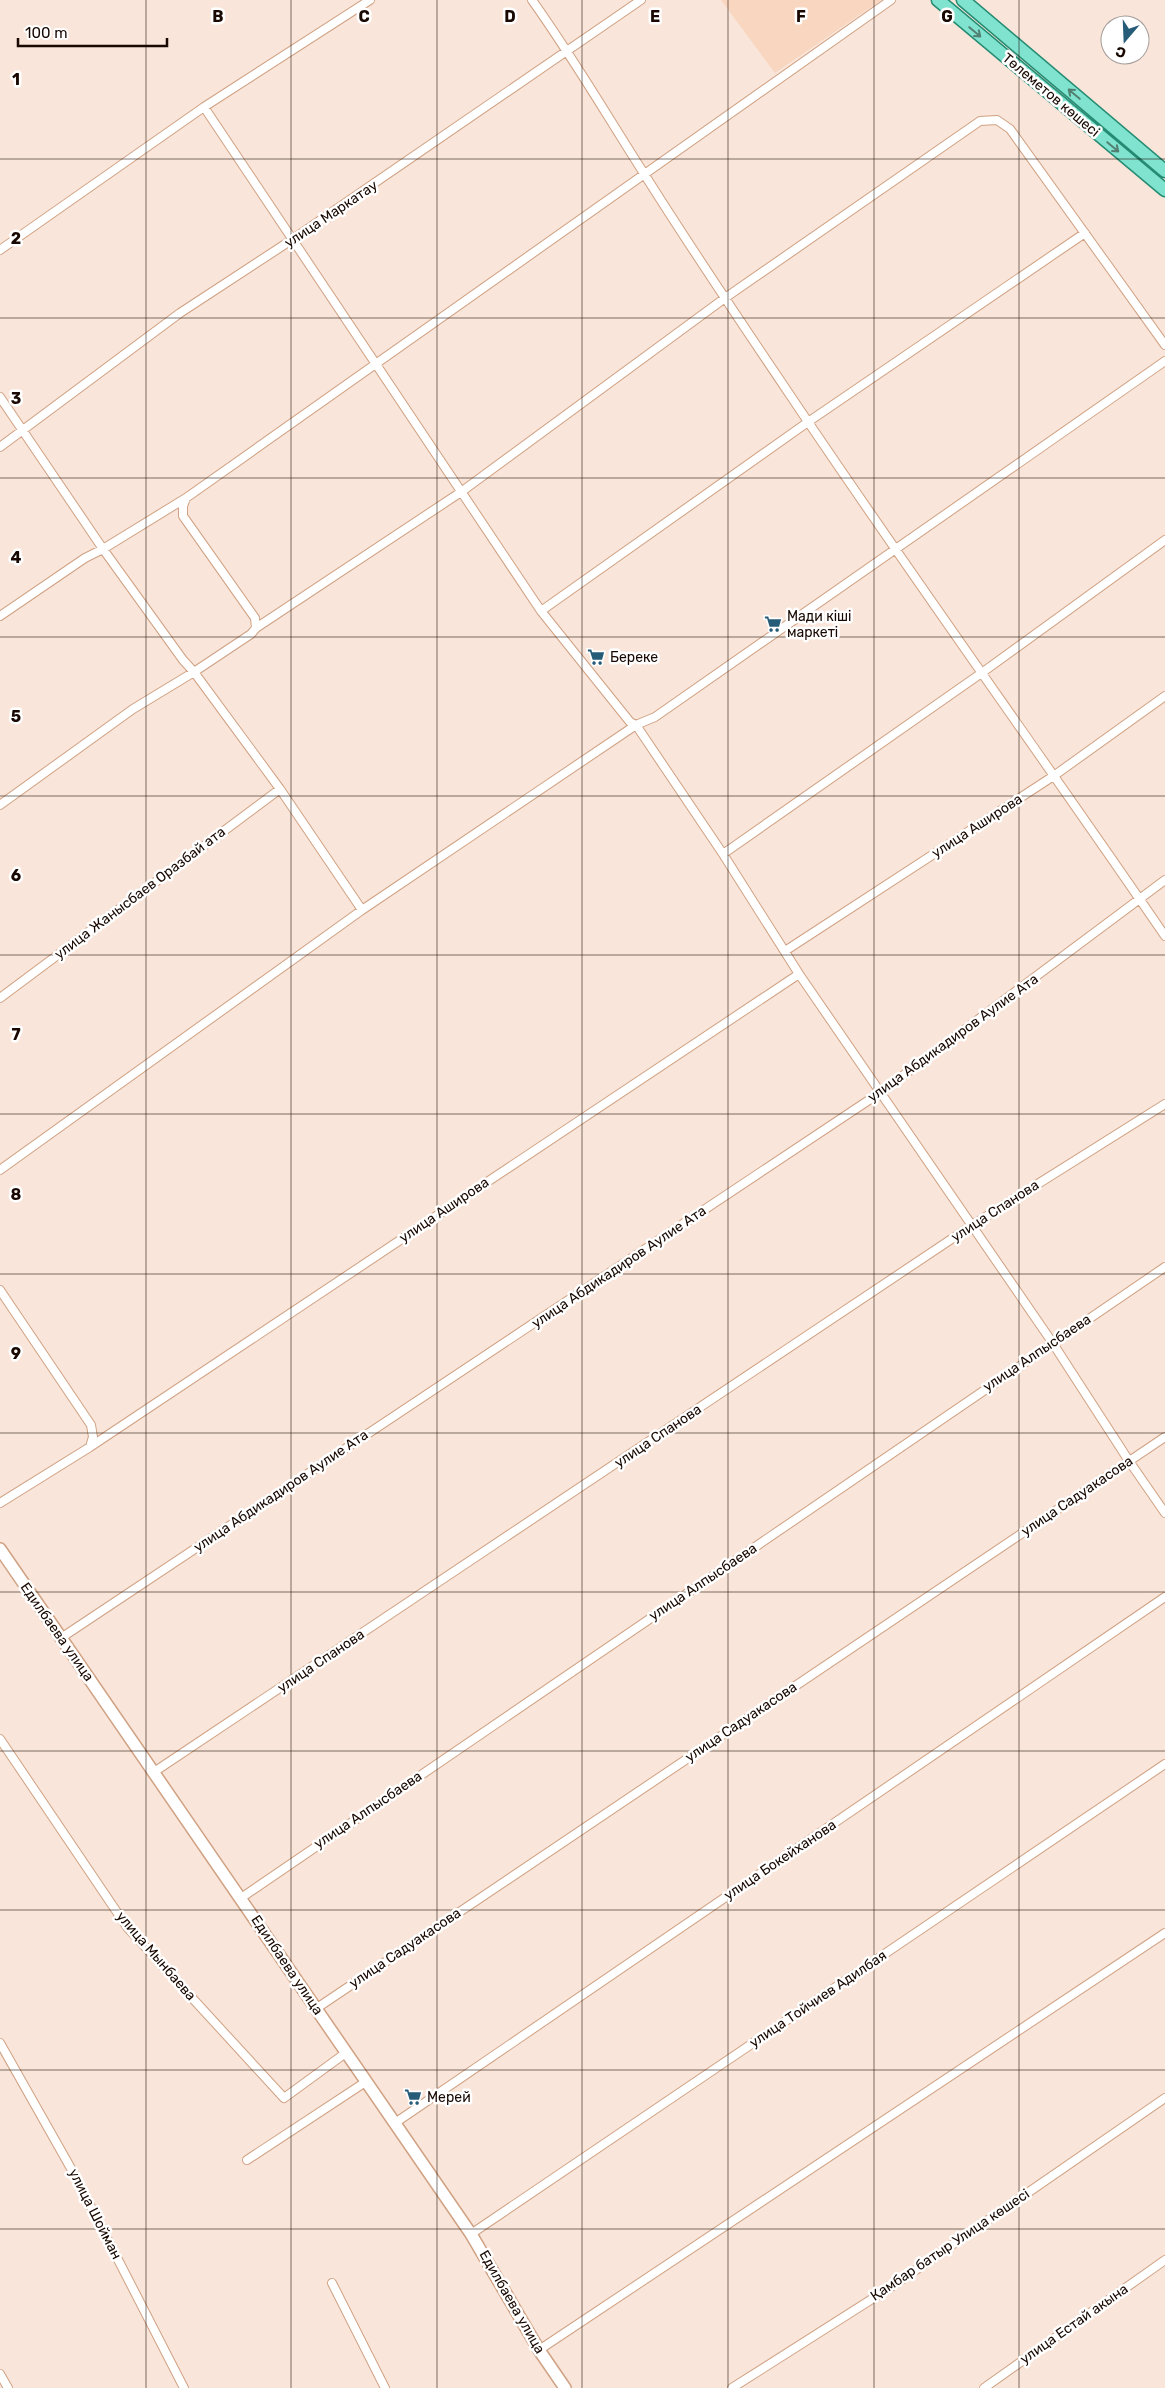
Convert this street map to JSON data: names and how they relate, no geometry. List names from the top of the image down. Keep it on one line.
{"streets":{"main road":["Төлеметов көшесі"],"street":["улица Маркатау","улица Аширова","улица Жанысбаев Оразбай ата","улица Абдикадиров Аулие Ата","улица Спанова","улица Алпысбаева","улица Садуакасова","Едилбаева улица","улица Бокейханова","улица Мынбаева","улица Тойчиев Адилбая","улица Шойман","Қамбар батыр Улица көшесі","улица Естай акына"]},"crossings":[["улица Абдикадиров Аулие Ата","Едилбаева улица"],["улица Спанова","Едилбаева улица"],["улица Алпысбаева","Едилбаева улица"],["улица Садуакасова","Едилбаева улица"],["Едилбаева улица","улица Бокейханова"],["Едилбаева улица","улица Мынбаева"],["Едилбаева улица","улица Тойчиев Адилбая"]],"places":{"supermarket":["Мади кіші маркеті","Береке","Мерей"]},"scale_bar":"100 m","north":"bottom","grid":{"columns":["B","C","D","E","F","G"],"rows":["1","2","3","4","5","6","7","8","9"]}}
